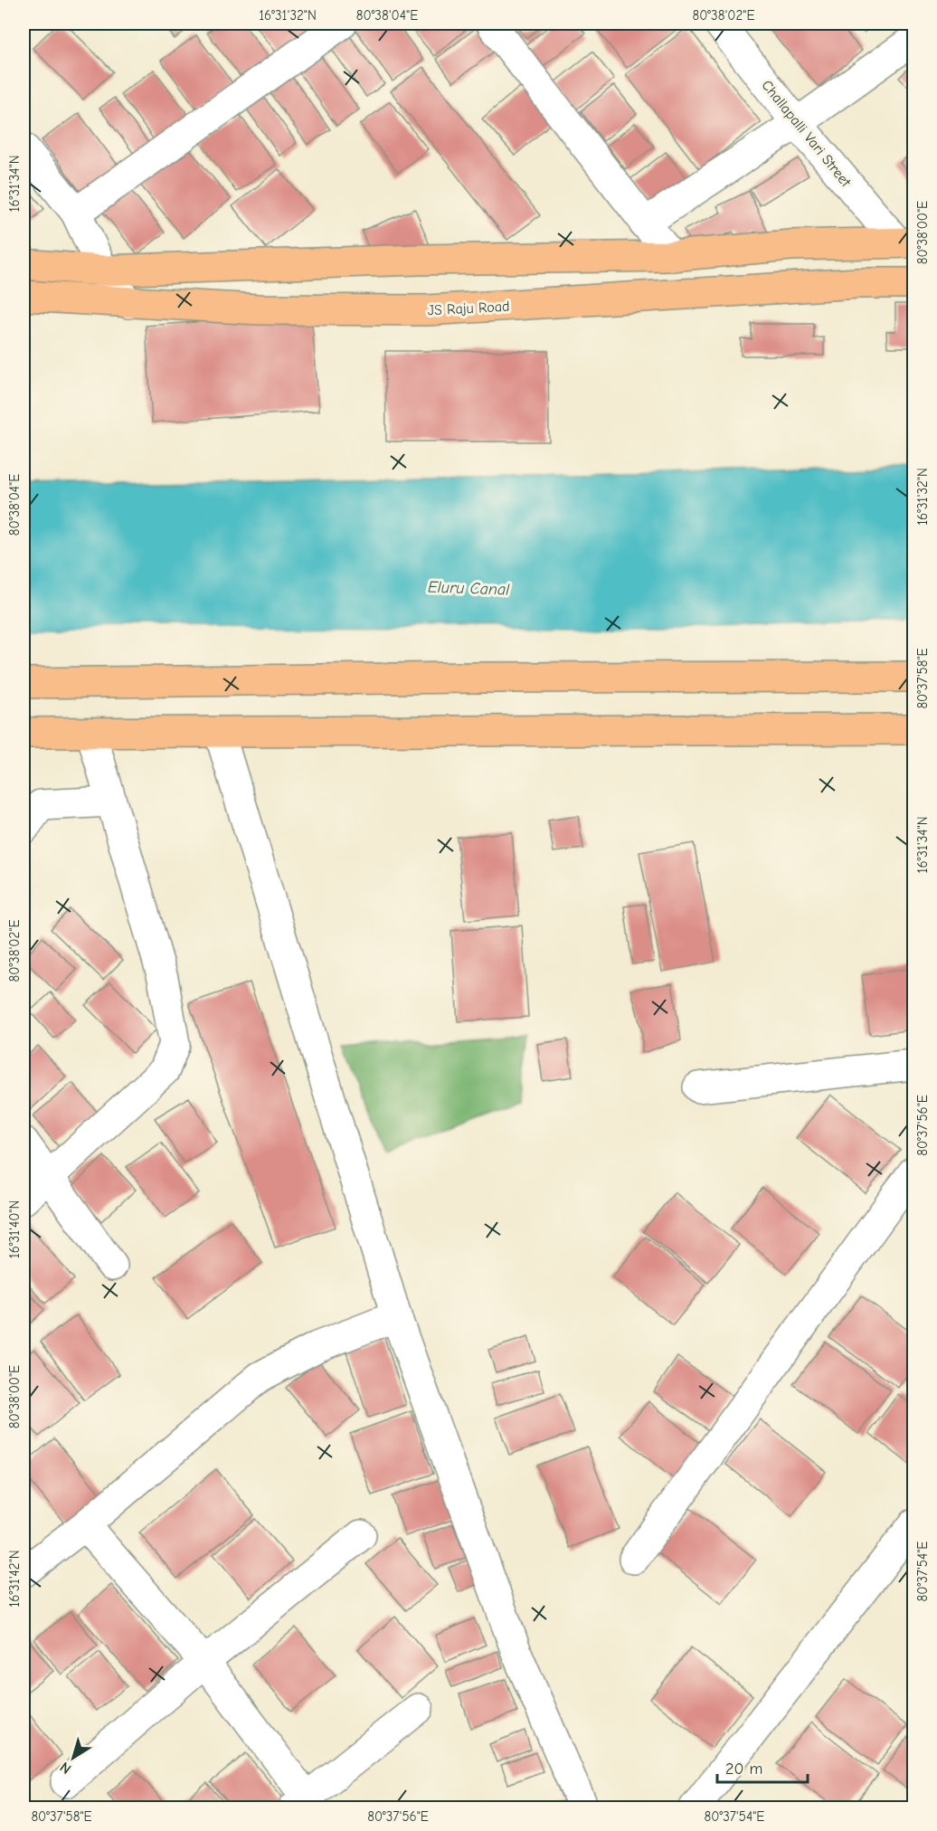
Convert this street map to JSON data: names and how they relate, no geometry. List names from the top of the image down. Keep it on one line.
{"streets":{"main road":["JS Raju Road"],"street":["Challapalli Vari Street"]},"water":["Eluru Canal"],"scale_bar":"20 m","north":"bottom left","coordinates":["16°31'32\"N","80°38'04\"E","80°38'02\"E","16°31'34\"N","80°38'00\"E","80°37'58\"E","80°37'56\"E","16°31'40\"N","80°37'54\"E","16°31'42\"N"]}
